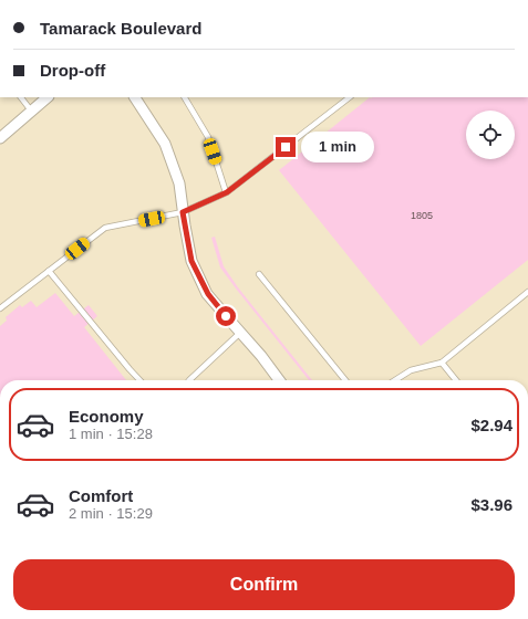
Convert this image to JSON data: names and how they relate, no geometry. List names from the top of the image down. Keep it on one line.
{"house_numbers":["1805"],"page":{"banner":["Tamarack Boulevard","Drop-off"],"bubble":"1 min","list":[{"name":"Economy","note":"1 min · 15:28","value":"$2.94"},{"name":"Comfort","note":"2 min · 15:29","value":"$3.96"}],"buttons":"Confirm"}}
